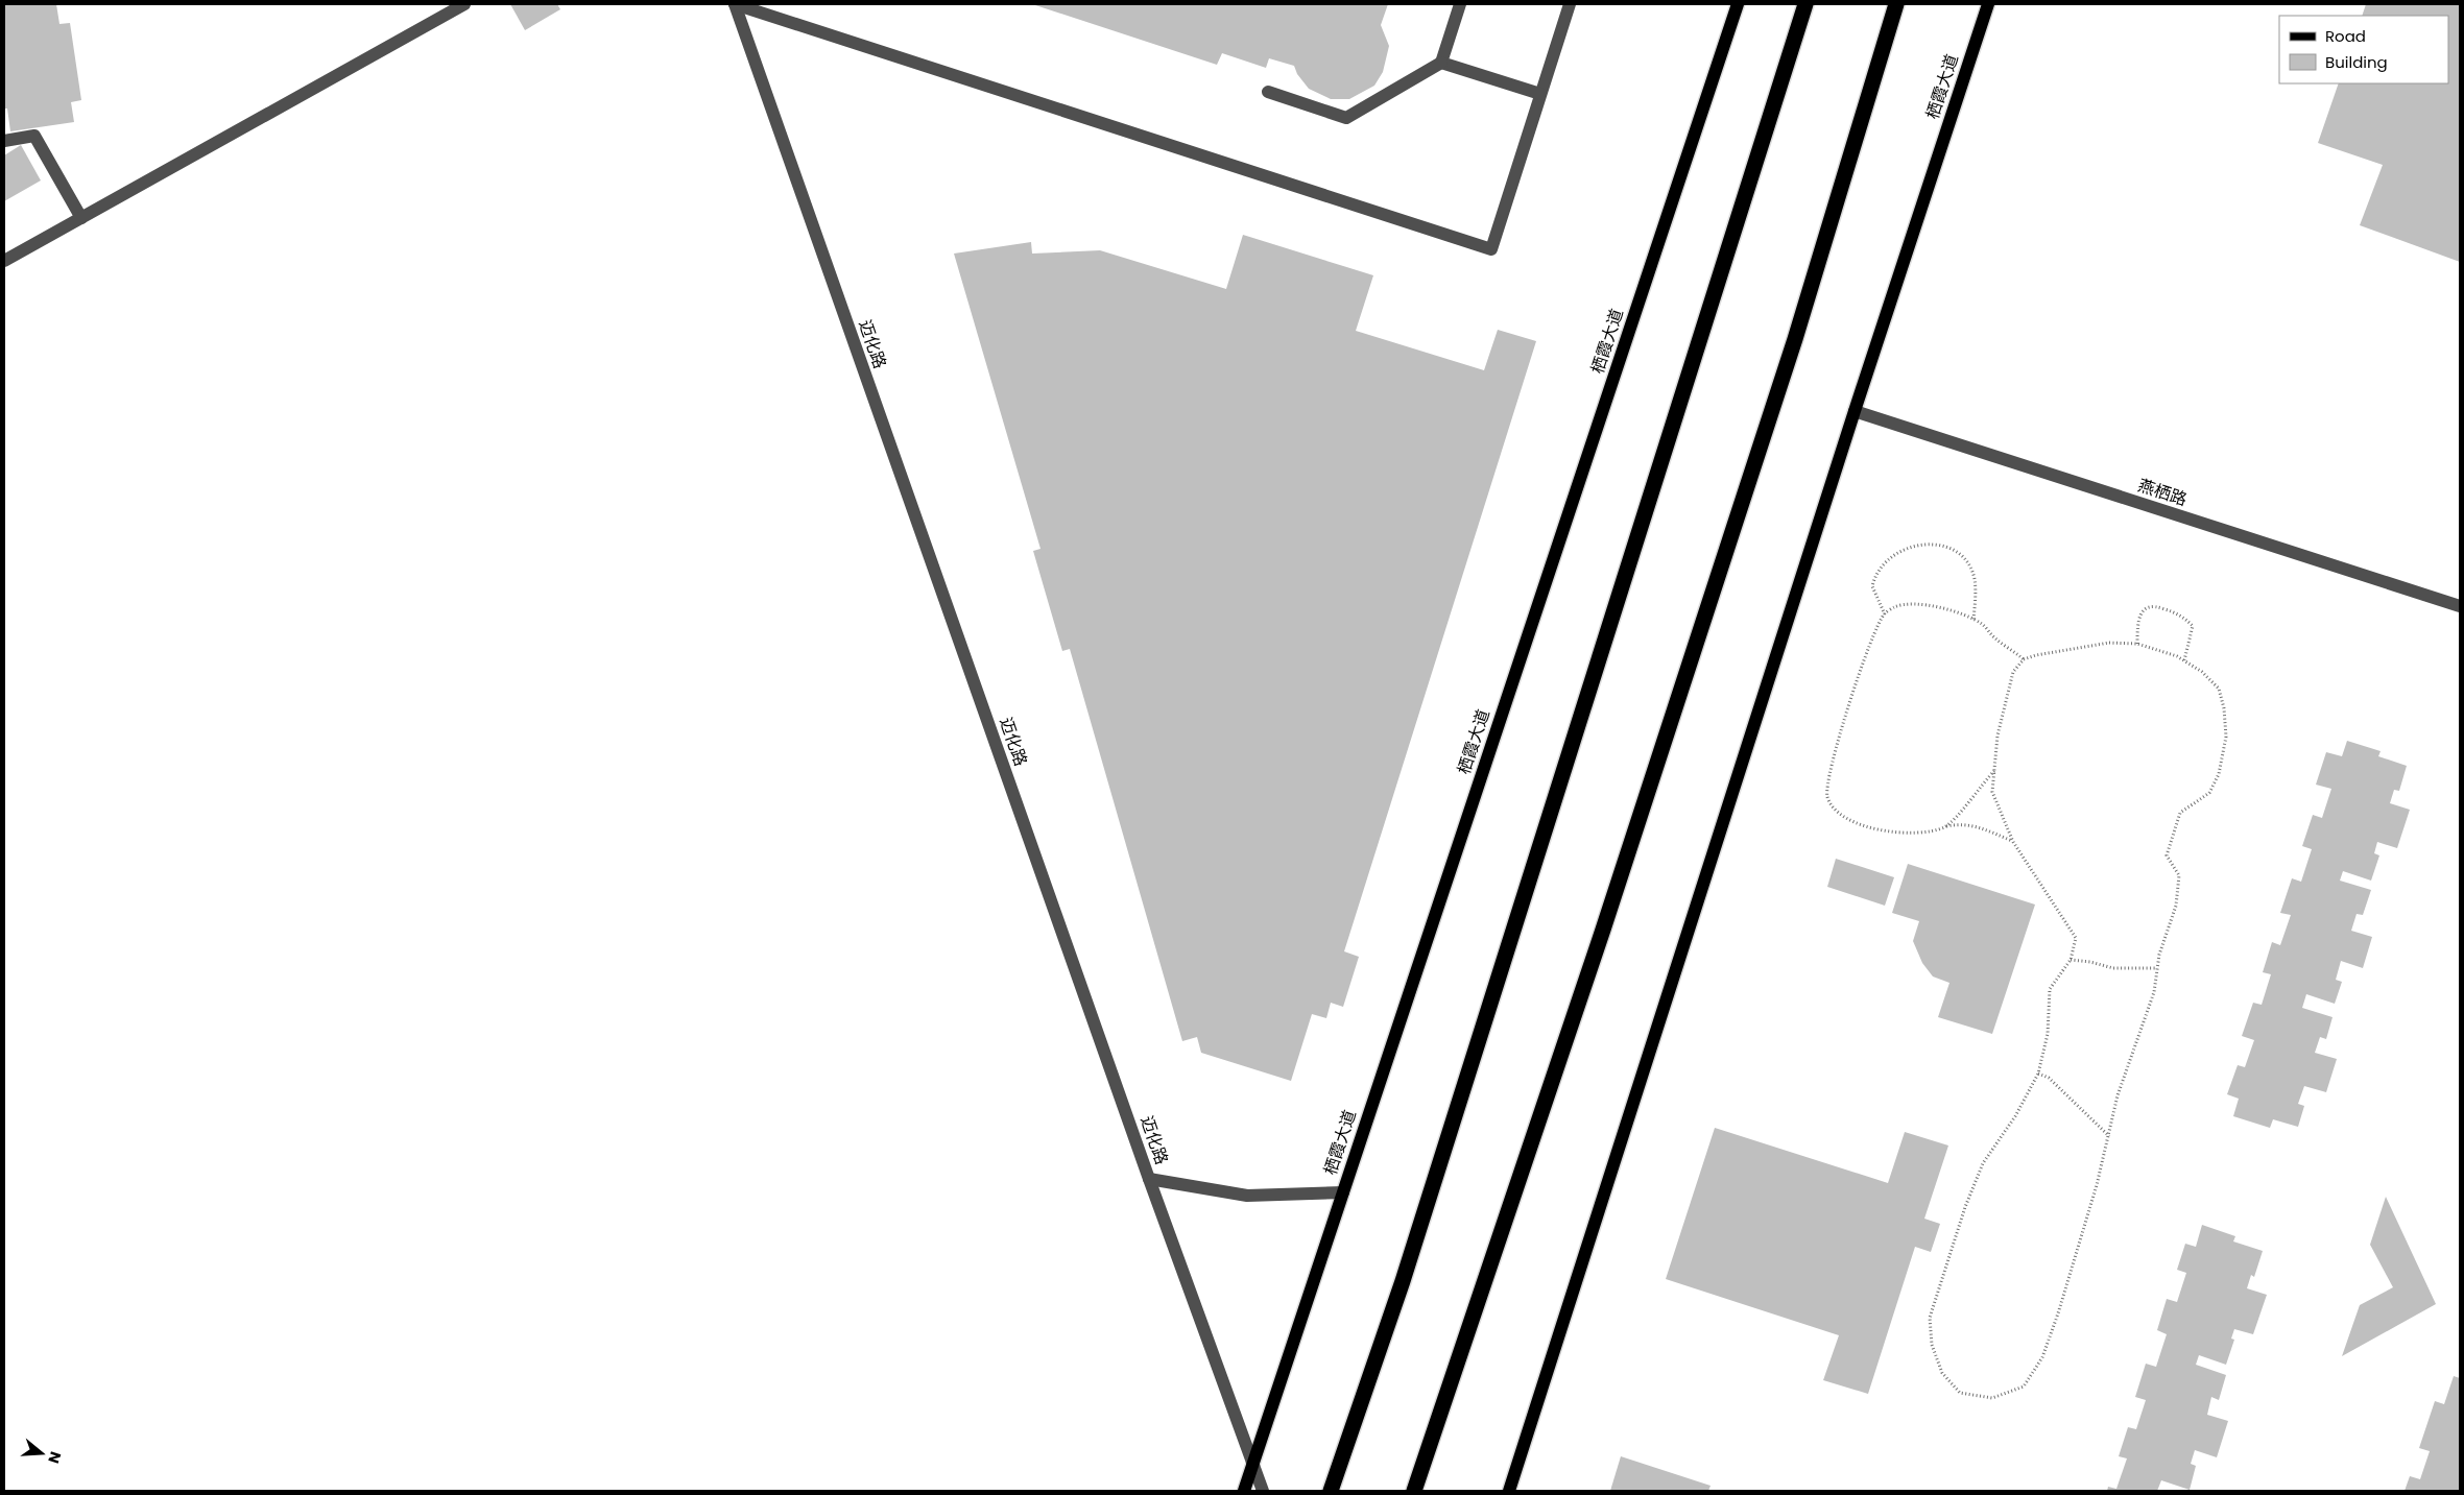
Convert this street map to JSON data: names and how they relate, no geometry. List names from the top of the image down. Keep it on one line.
{"streets":{"main road":["栖霞大道"],"street":["迈化路","燕栖路"]},"crossings":[["栖霞大道","迈化路"],["栖霞大道","燕栖路"]],"legend":["Road","Building"],"north":"right"}
